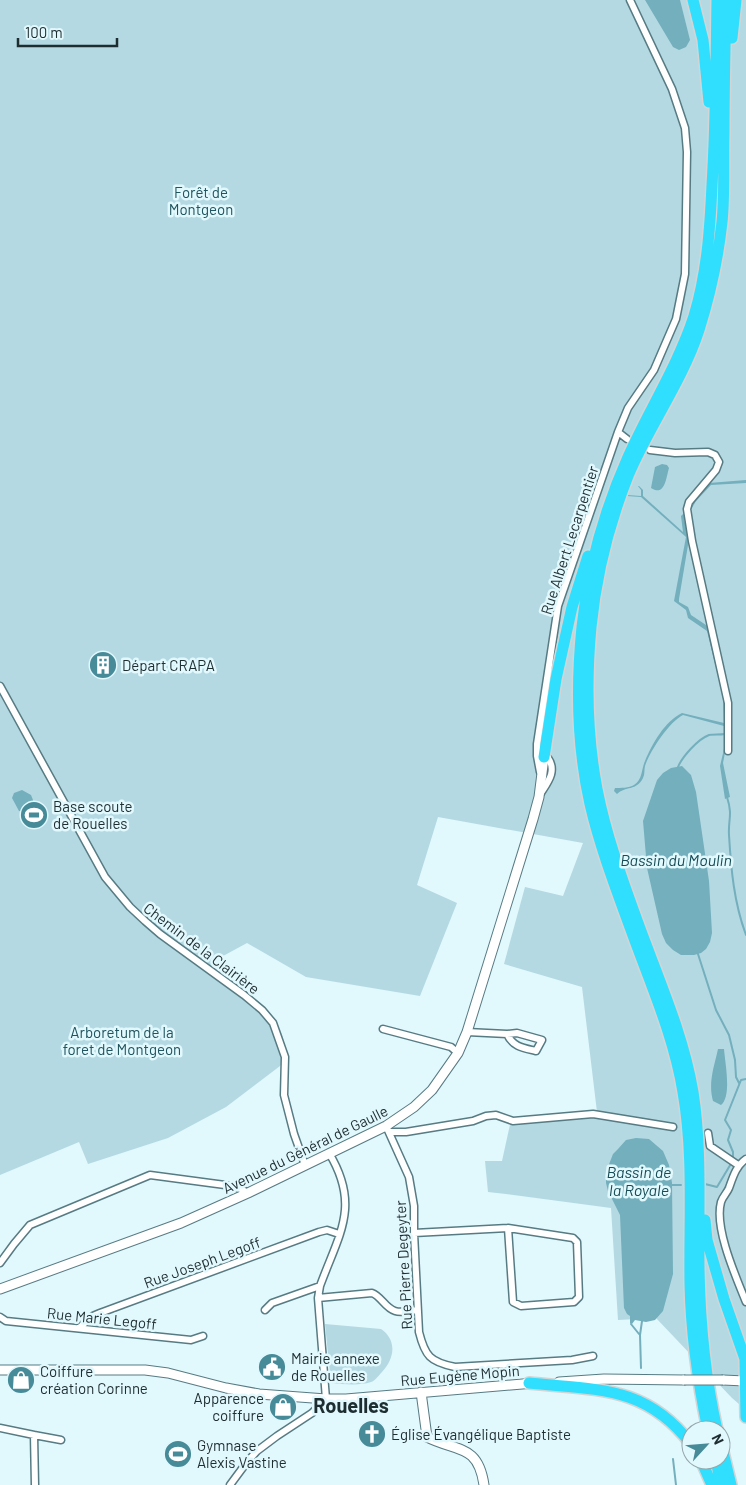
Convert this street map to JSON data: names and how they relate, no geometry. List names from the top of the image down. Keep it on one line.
{"streets":{"street":["Rue Albert Lecarpentier","Chemin de la Clairière","Avenue du Général de Gaulle","Rue Joseph Legoff","Rue Pierre Degeyter","Rue Marie Legoff","Rue Eugène Mopin"]},"crossings":[["Rue Albert Lecarpentier","Avenue du Général de Gaulle"],["Chemin de la Clairière","Avenue du Général de Gaulle"],["Avenue du Général de Gaulle","Rue Pierre Degeyter"],["Rue Joseph Legoff","Rue Marie Legoff"]],"districts":["Rouelles"],"water":["Bassin du Moulin","Bassin de la Royale"],"parks":["Forêt de Montgeon","Arboretum de la foret de Montgeon"],"places":{"building":["Départ CRAPA"],"sports":["Base scoute de Rouelles","Gymnase Alexis Vastine"],"public building":["Mairie annexe de Rouelles"],"shop":["Coiffure création Corinne","Apparence coiffure"],"church":["Église Évangélique Baptiste"]},"scale_bar":"100 m","north":"top right"}
